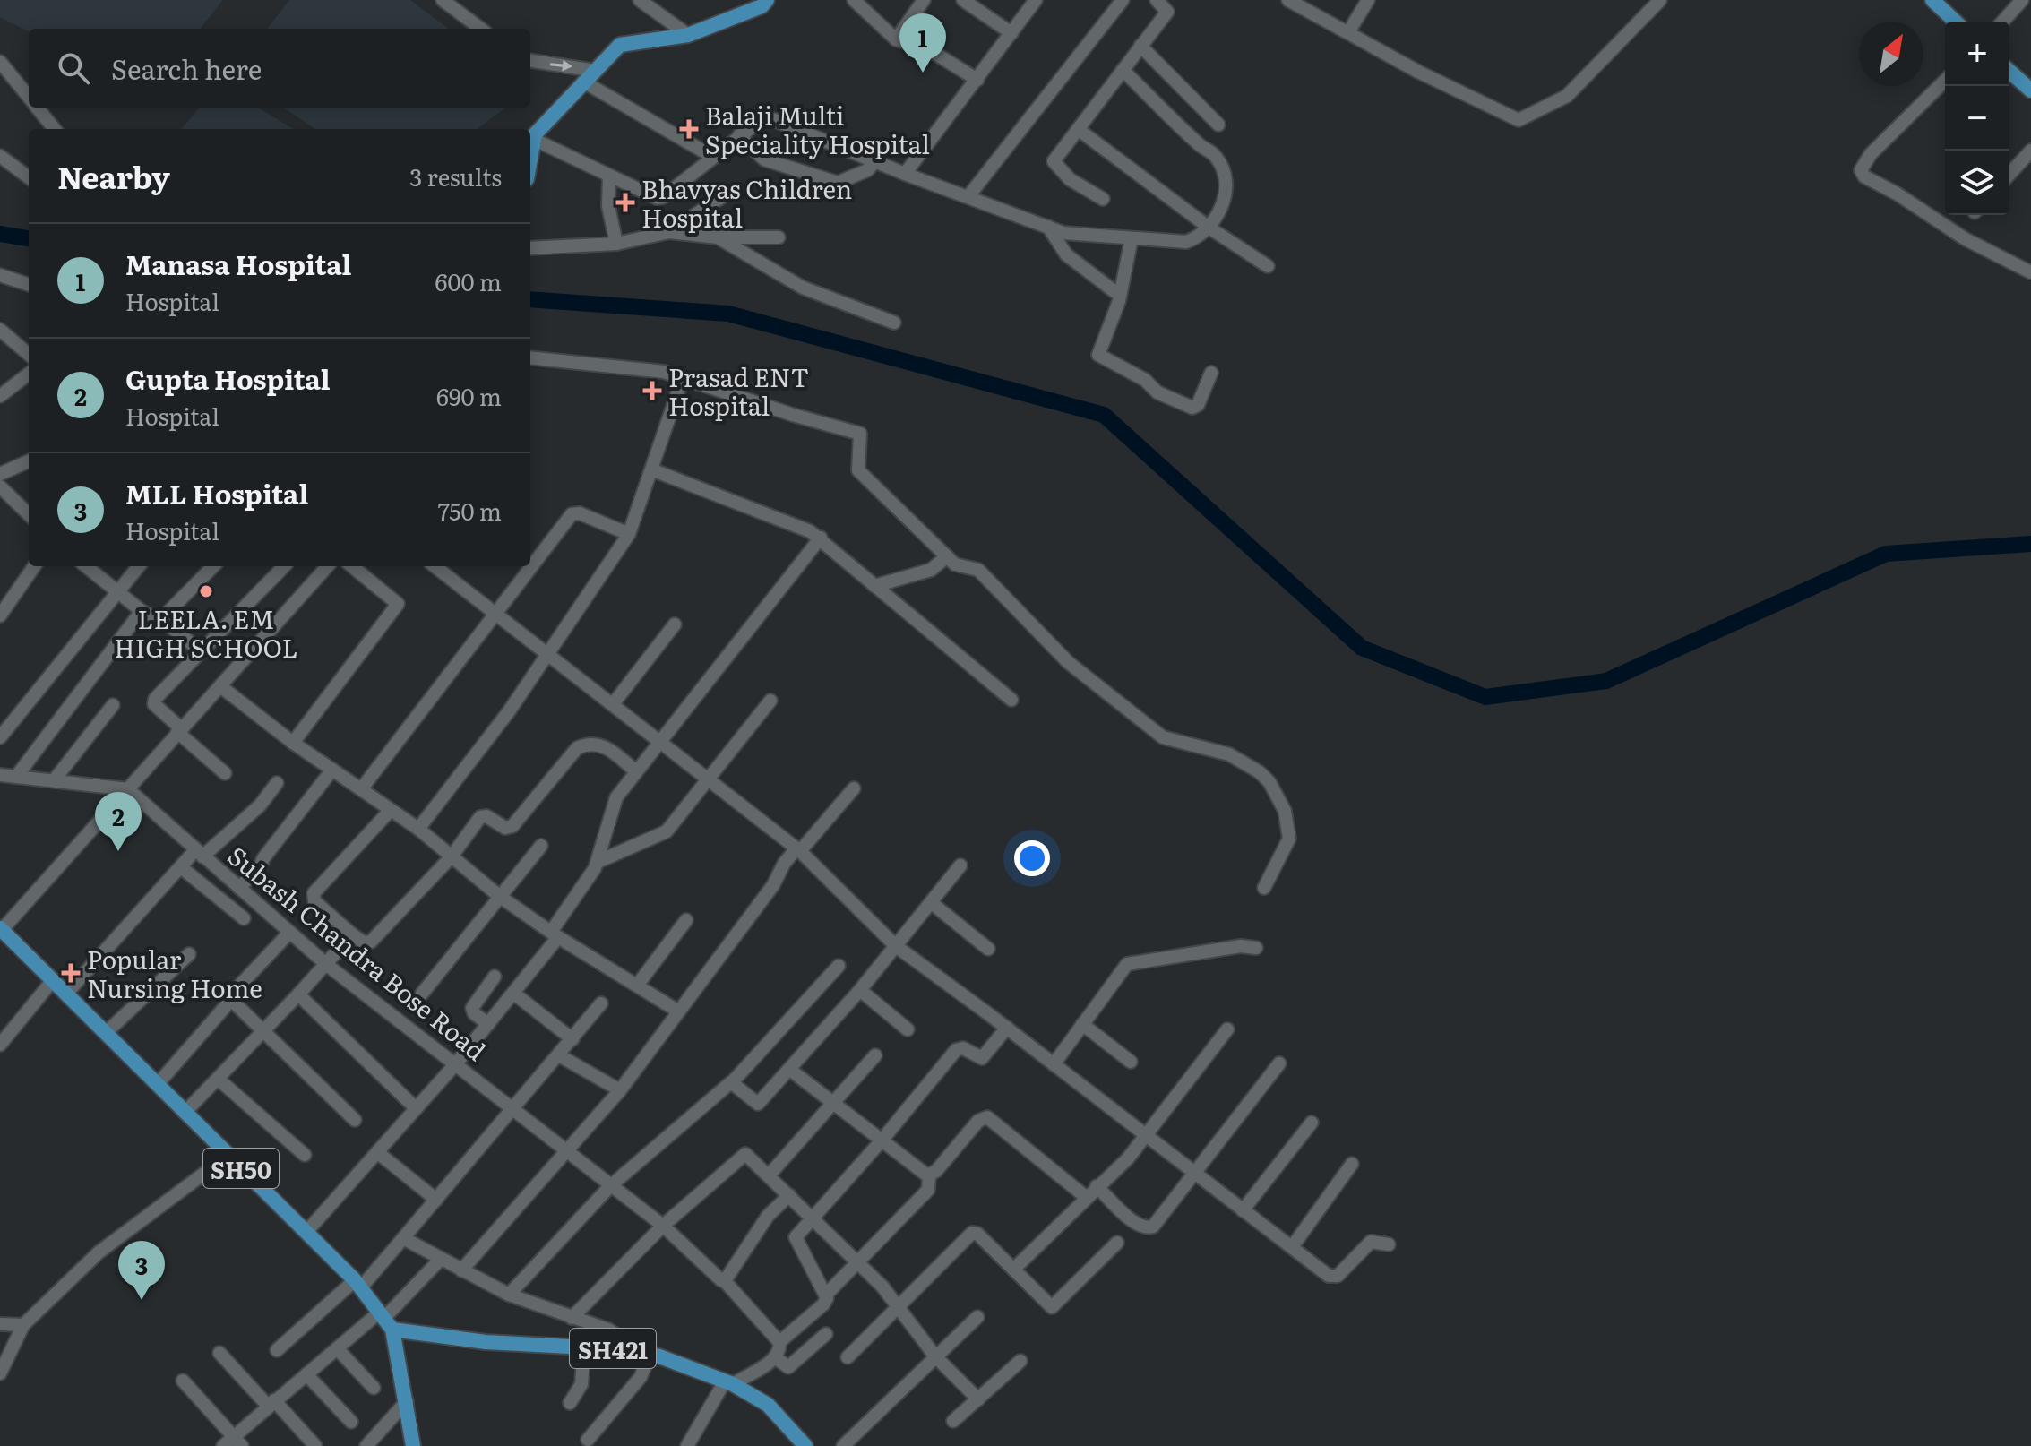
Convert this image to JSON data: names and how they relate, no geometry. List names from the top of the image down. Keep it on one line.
{"streets":{"main road":["SH50","SH421"],"street":["Subash Chandra Bose Road"]},"crossings":[["SH50","SH421"]],"places":{"health":["Balaji Multi Speciality Hospital","Bhavyas Children Hospital","Prasad ENT Hospital","Popular Nursing Home"],"other":["LEELA. EM HIGH SCHOOL"]},"north":"top right","page":{"pins":["1","2","3"],"map_buttons":["+","−"],"search":"Search here","heading":["Nearby","3 results"],"list":[{"mark":"1","name":"Manasa Hospital","note":"Hospital","value":"600 m"},{"mark":"2","name":"Gupta Hospital","note":"Hospital","value":"690 m"},{"mark":"3","name":"MLL Hospital","note":"Hospital","value":"750 m"}]}}
